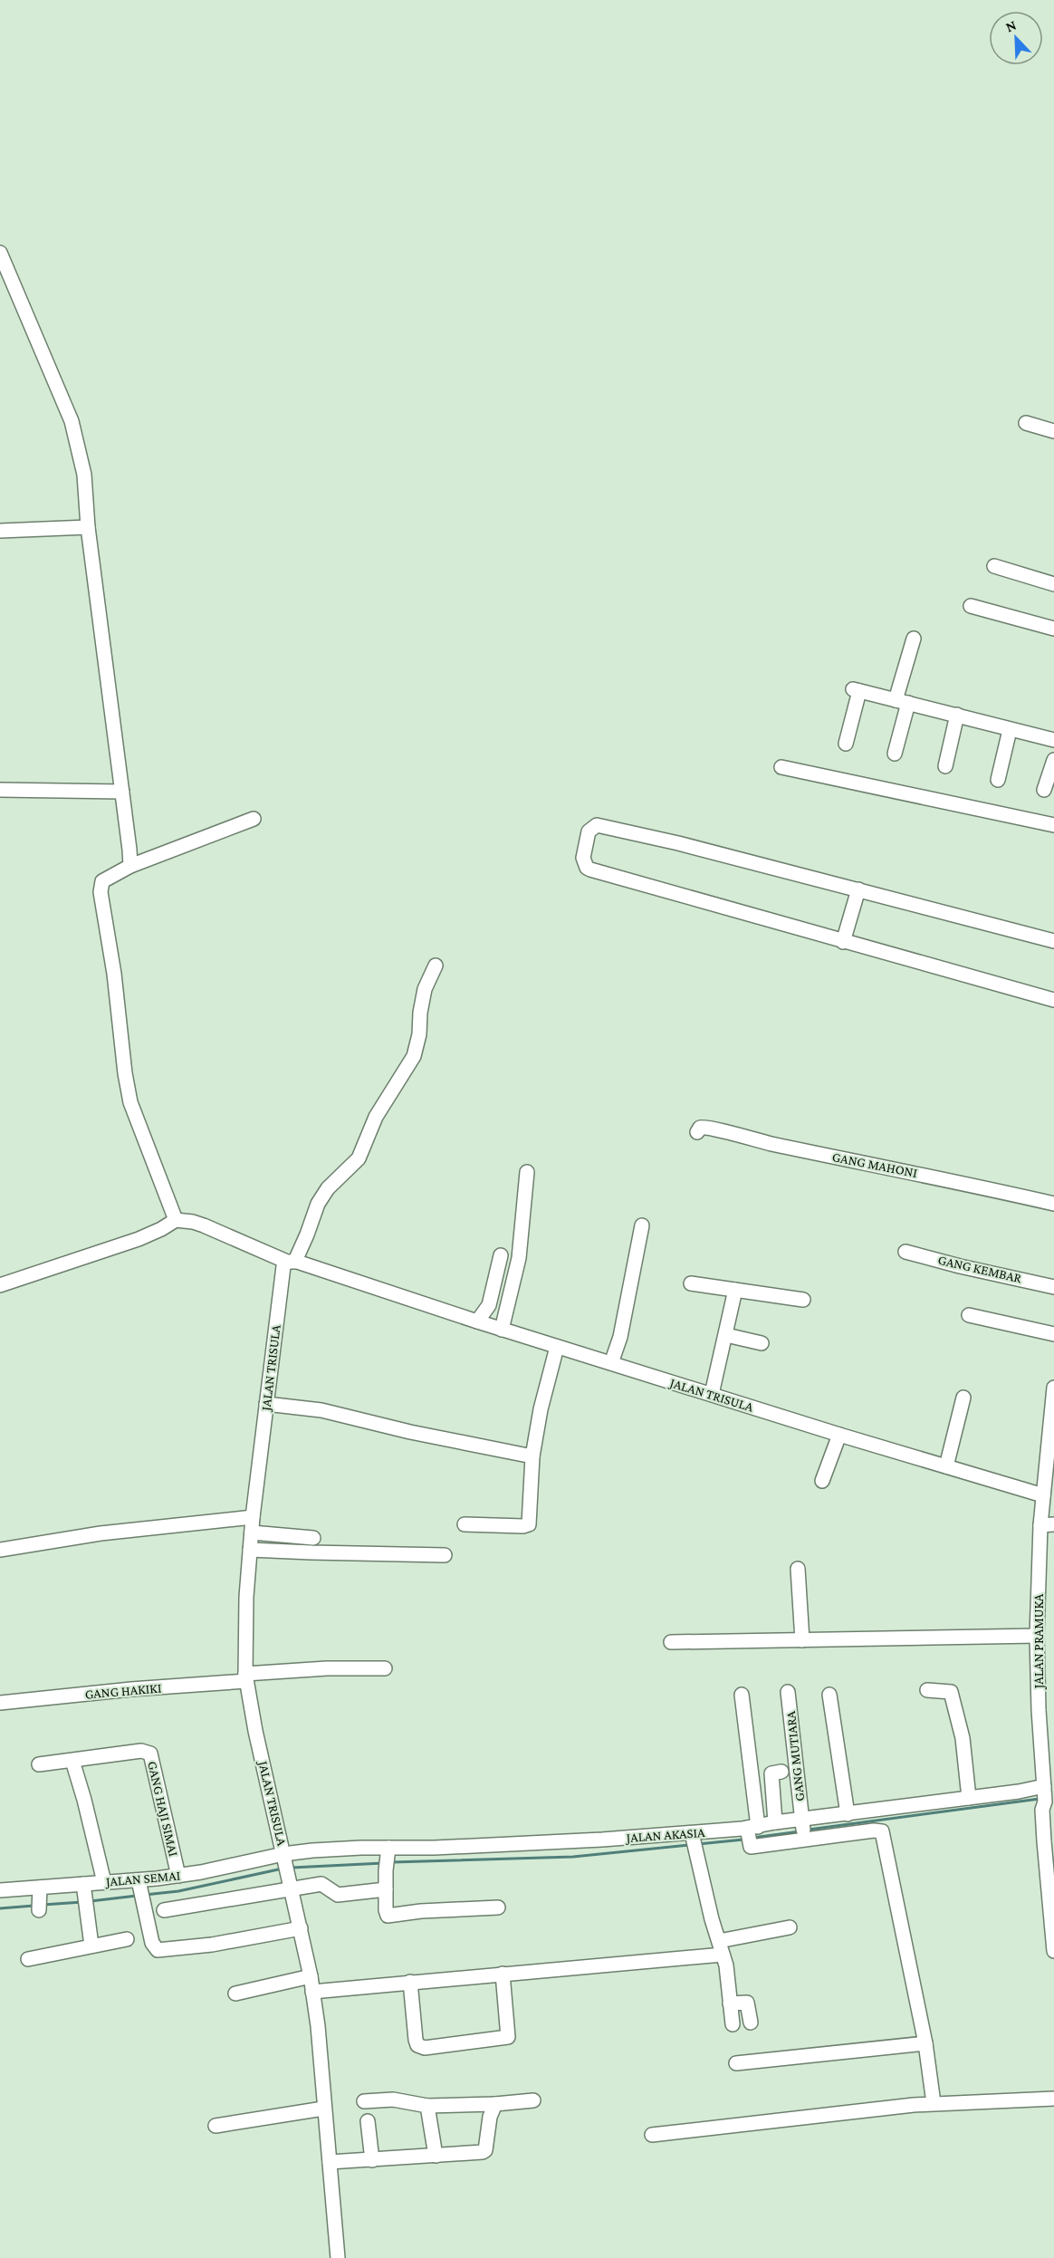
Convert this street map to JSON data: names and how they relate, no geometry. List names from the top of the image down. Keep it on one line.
{"streets":{"street":["GANG MAHONI","GANG KEMBAR","JALAN TRISULA","JALAN PRAMUKA","GANG HAKIKI","GANG MUTIARA","GANG HAJI SIMAI","JALAN AKASIA","JALAN SEMAI"]},"crossings":[["JALAN TRISULA","JALAN PRAMUKA"],["JALAN TRISULA","GANG HAKIKI"],["JALAN TRISULA","JALAN AKASIA"],["JALAN TRISULA","JALAN SEMAI"],["JALAN PRAMUKA","JALAN AKASIA"],["GANG MUTIARA","JALAN AKASIA"],["GANG HAJI SIMAI","JALAN SEMAI"],["JALAN AKASIA","JALAN SEMAI"]],"north":"top left"}
